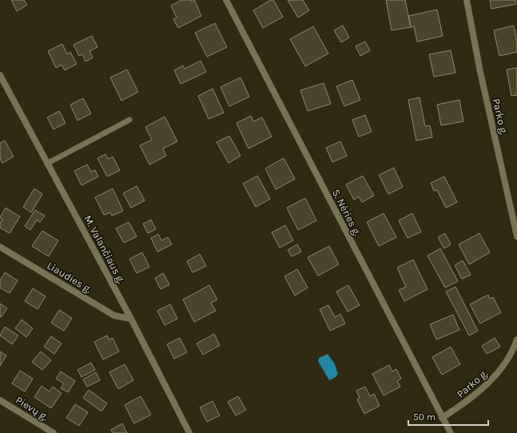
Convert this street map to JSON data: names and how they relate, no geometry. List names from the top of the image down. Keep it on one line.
{"streets":{"street":["Parko g.","S. Nėries g.","M. Valančiaus g.","Liaudies g.","Pievų g."]},"crossings":[["Parko g.","S. Nėries g."],["M. Valančiaus g.","Liaudies g."]],"scale_bar":"50 m"}
